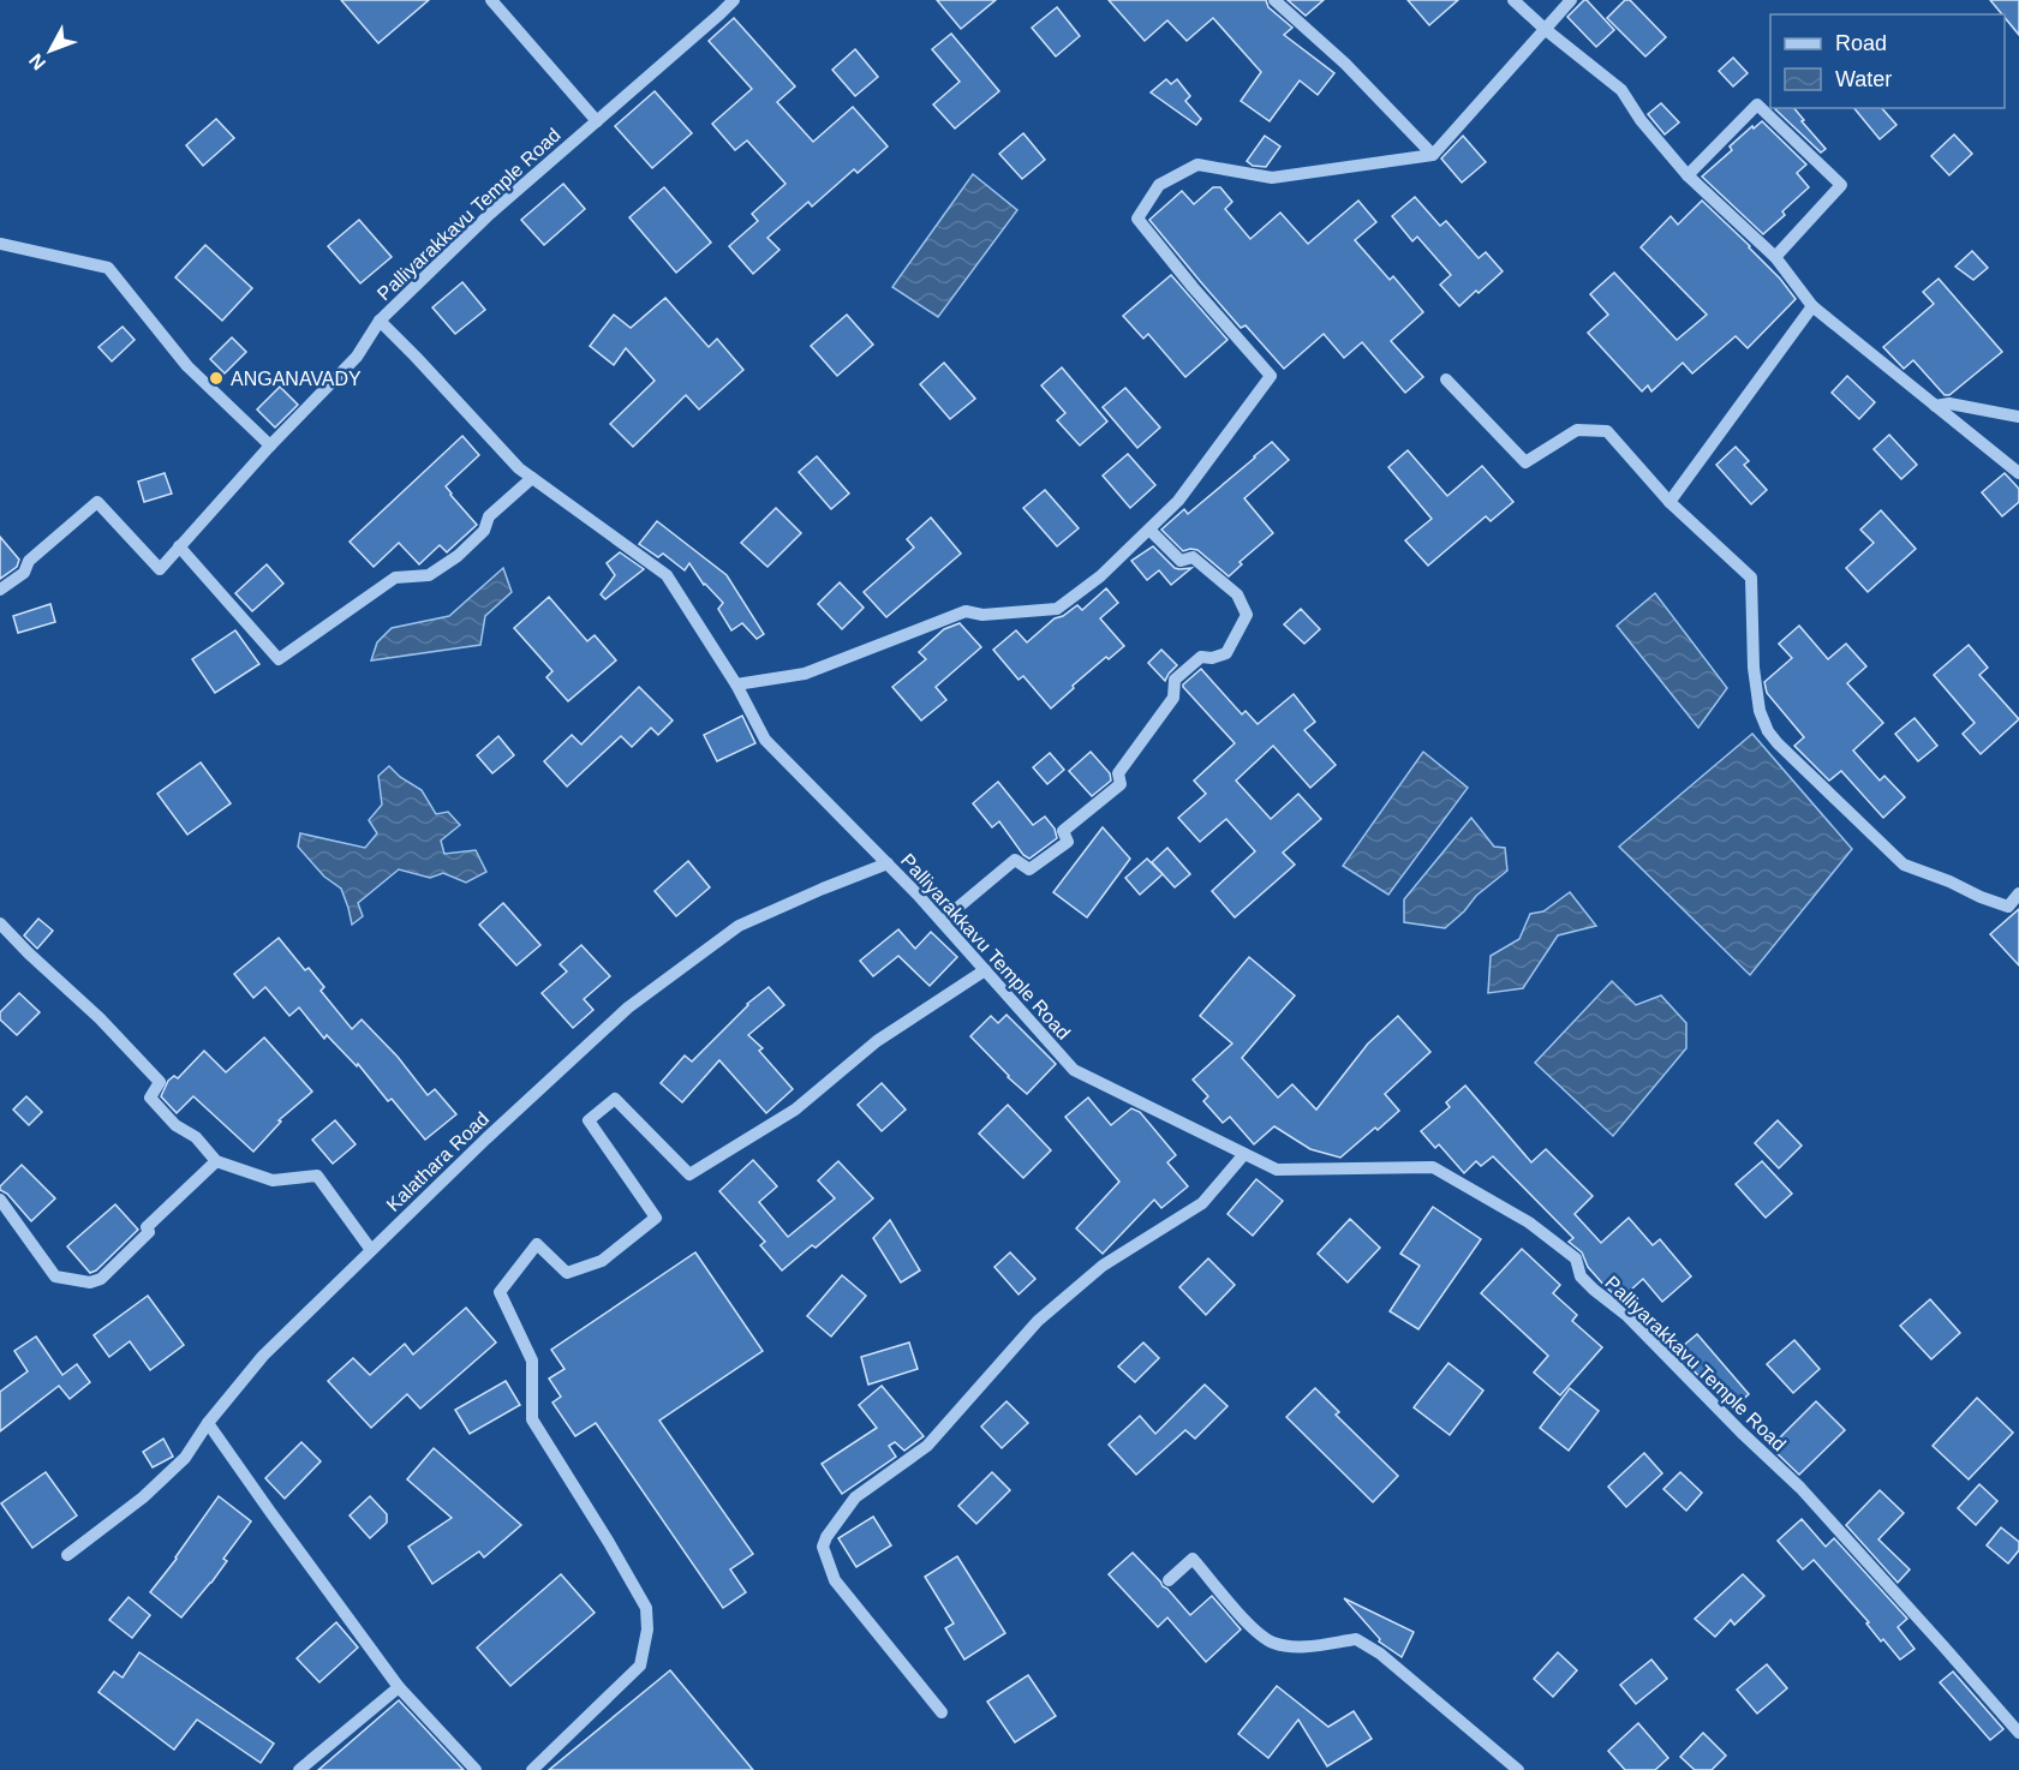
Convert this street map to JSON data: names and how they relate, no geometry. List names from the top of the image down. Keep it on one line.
{"streets":{"street":["Palliyarakkavu Temple Road","Kalathara Road"]},"crossings":[["Palliyarakkavu Temple Road","Kalathara Road"]],"places":["ANGANAVADY"],"legend":["Road","Water"],"north":"bottom left"}
